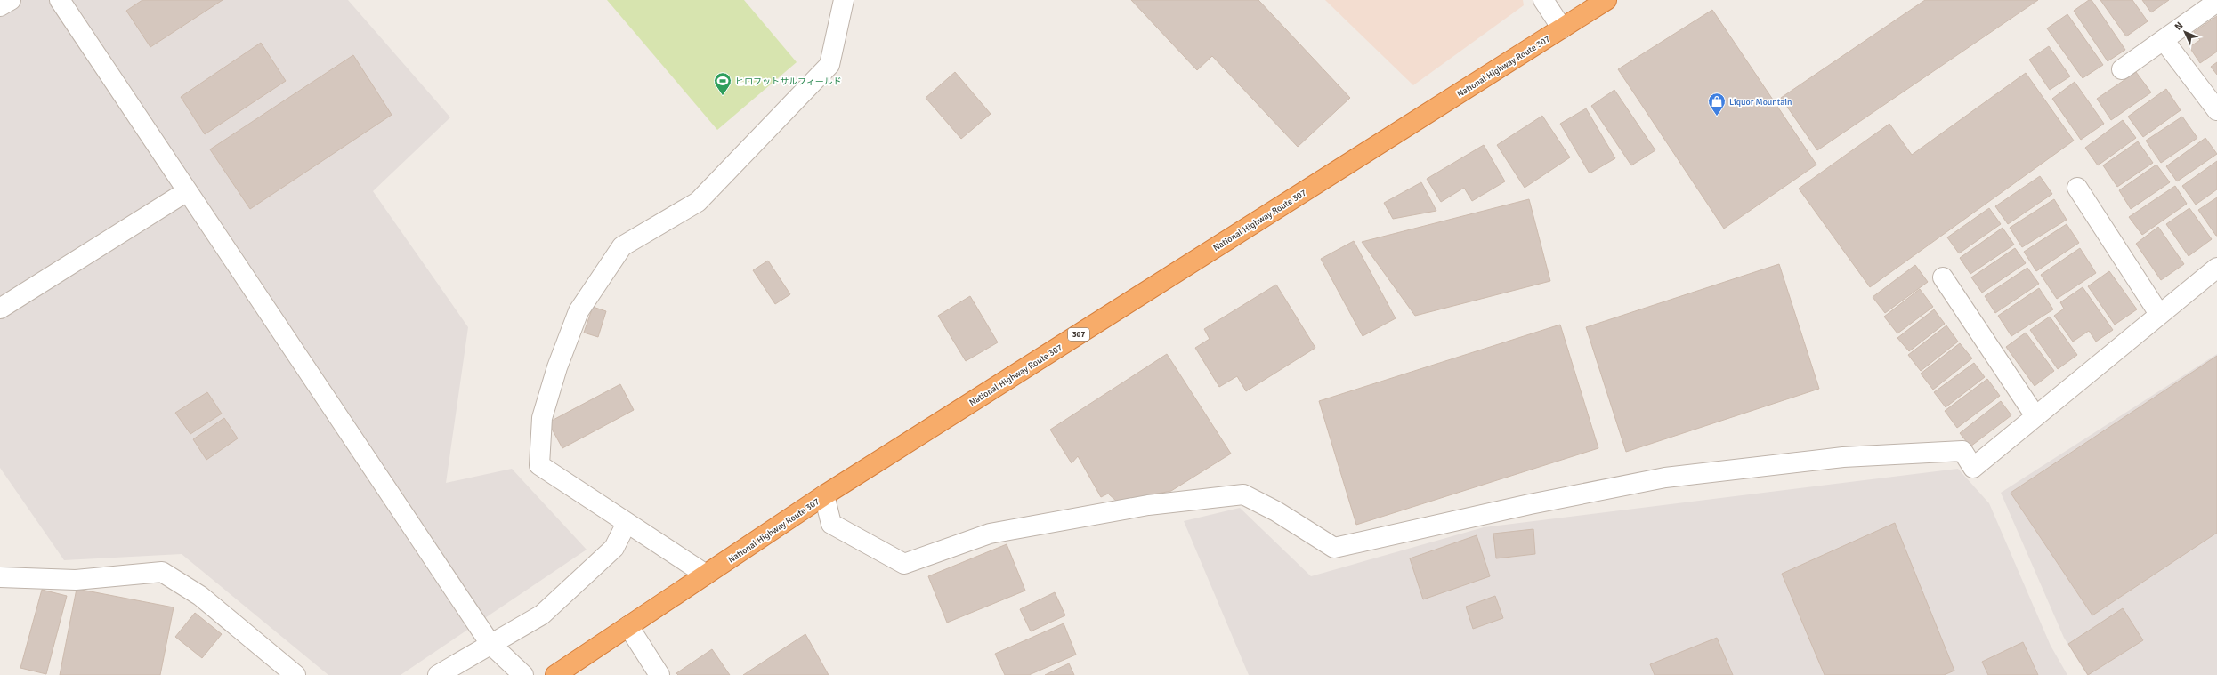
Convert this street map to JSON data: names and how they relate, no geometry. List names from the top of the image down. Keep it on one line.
{"streets":{"highway":["National Highway Route 307","307"]},"places":{"sports":["ヒロフットサルフィールド"],"shop":["Liquor Mountain"]},"north":"top left"}
